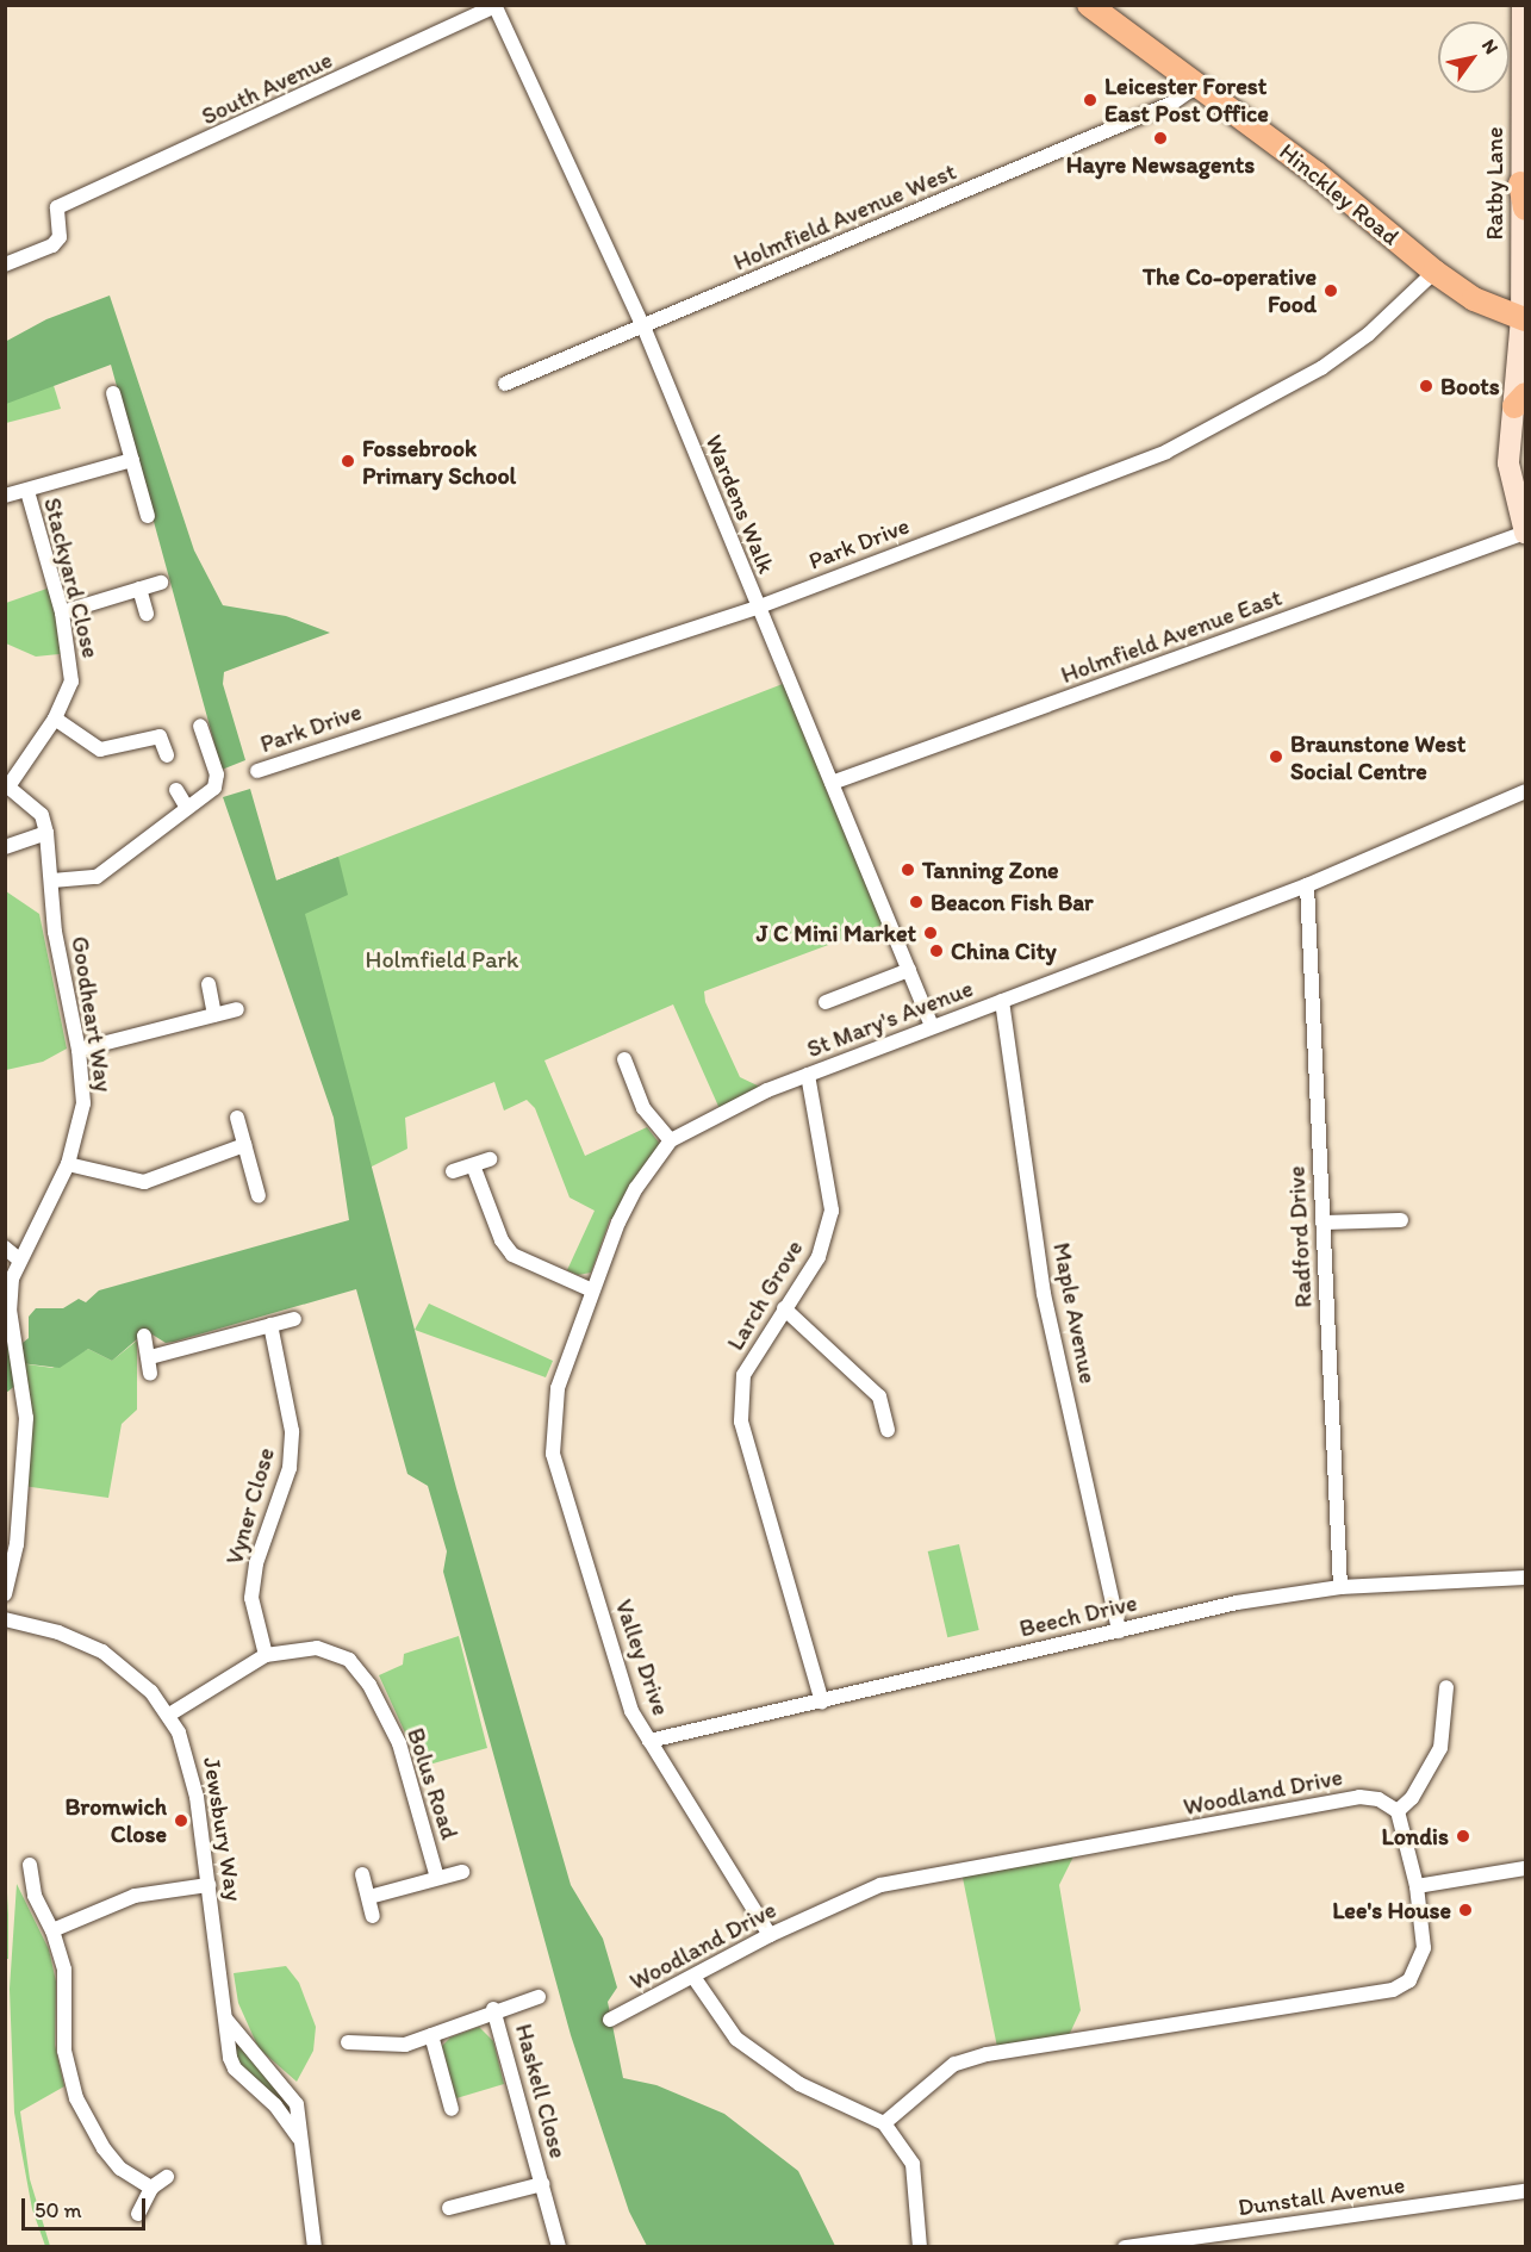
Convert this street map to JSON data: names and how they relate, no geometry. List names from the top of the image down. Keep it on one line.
{"streets":{"main road":["Ratby Lane","Hinckley Road"],"street":["South Avenue","Holmfield Avenue West","Wardens Walk","Park Drive","Stackyard Close","Holmfield Avenue East","Goodheart Way","St Mary's Avenue","Radford Drive","Larch Grove","Maple Avenue","Vyner Close","Beech Drive","Valley Drive","Bolus Road","Woodland Drive","Jewsbury Way","Haskell Close","Dunstall Avenue"]},"crossings":[["South Avenue","Wardens Walk"],["Ratby Lane","Hinckley Road"],["Ratby Lane","Holmfield Avenue East"],["Hinckley Road","Holmfield Avenue West"],["Hinckley Road","Park Drive"],["Holmfield Avenue West","Wardens Walk"],["Wardens Walk","Park Drive"],["Wardens Walk","Holmfield Avenue East"],["Wardens Walk","St Mary's Avenue"],["Stackyard Close","Goodheart Way"],["St Mary's Avenue","Radford Drive"],["St Mary's Avenue","Larch Grove"],["St Mary's Avenue","Maple Avenue"],["St Mary's Avenue","Valley Drive"],["Radford Drive","Beech Drive"],["Larch Grove","Beech Drive"],["Maple Avenue","Beech Drive"],["Vyner Close","Bolus Road"],["Beech Drive","Valley Drive"],["Valley Drive","Woodland Drive"],["Bolus Road","Jewsbury Way"]],"parks":["Holmfield Park"],"places":["Leicester Forest East Post Office","Hayre Newsagents","The Co-operative Food","Boots","Fossebrook Primary School","Braunstone West Social Centre","Tanning Zone","Beacon Fish Bar","J C Mini Market","China City","Bromwich Close","Londis","Lee's House"],"scale_bar":"50 m","north":"top right"}
